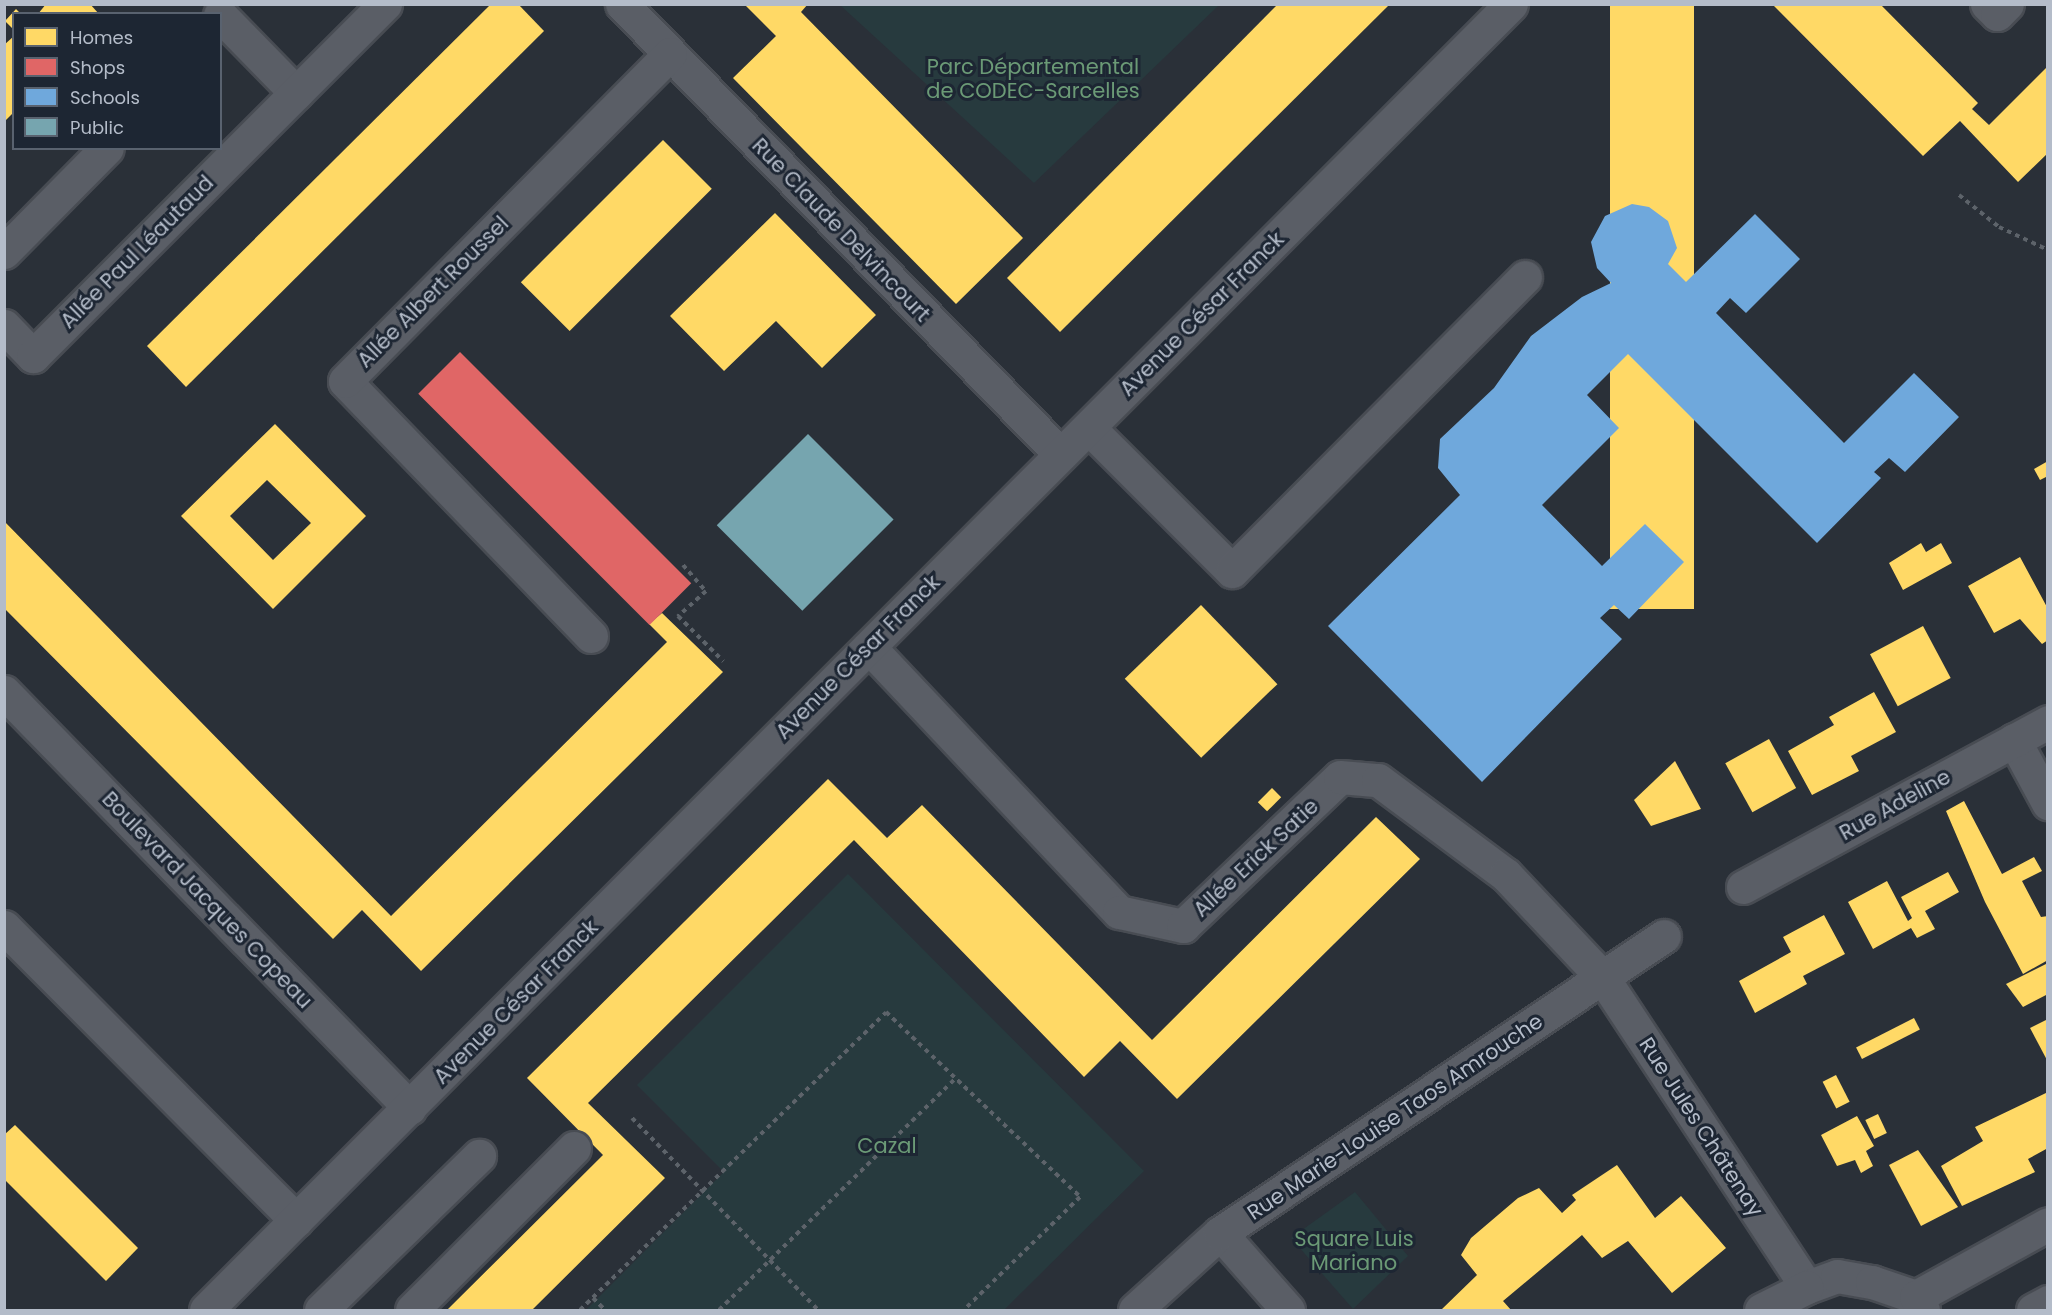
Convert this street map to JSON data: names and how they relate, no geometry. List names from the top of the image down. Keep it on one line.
{"streets":{"street":["Rue Claude Delvincourt","Allée Paul Léautaud","Allée Albert Roussel","Avenue César Franck","Rue Adeline","Allée Erick Satie","Boulevard Jacques Copeau","Rue Marie-Louise Taos Amrouche","Rue Jules Châtenay"]},"crossings":[["Rue Claude Delvincourt","Allée Albert Roussel"],["Rue Claude Delvincourt","Avenue César Franck"],["Avenue César Franck","Allée Erick Satie"],["Avenue César Franck","Boulevard Jacques Copeau"],["Allée Erick Satie","Rue Jules Châtenay"],["Rue Marie-Louise Taos Amrouche","Rue Jules Châtenay"]],"parks":["Parc Départemental de CODEC-Sarcelles","Cazal","Square Luis Mariano"],"legend":["Homes","Shops","Schools","Public"]}
